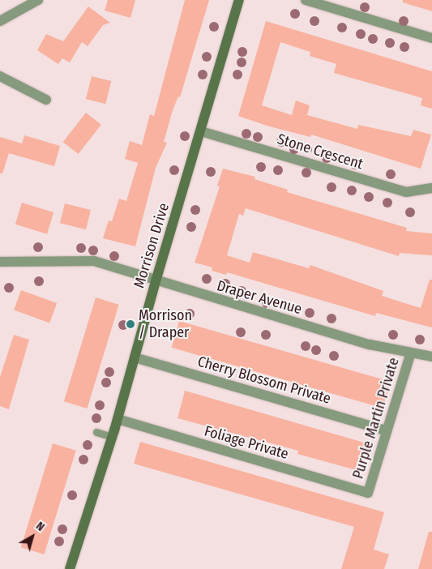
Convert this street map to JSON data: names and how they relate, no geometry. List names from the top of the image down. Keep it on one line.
{"streets":{"street":["Stone Crescent","Morrison Drive","Draper Avenue","Cherry Blossom Private","Purple Martin Private","Foliage Private"]},"crossings":[["Stone Crescent","Morrison Drive"],["Morrison Drive","Draper Avenue"],["Morrison Drive","Cherry Blossom Private"],["Morrison Drive","Foliage Private"],["Draper Avenue","Purple Martin Private"],["Cherry Blossom Private","Purple Martin Private"],["Purple Martin Private","Foliage Private"]],"places":["Morrison / Draper"],"north":"top right"}
